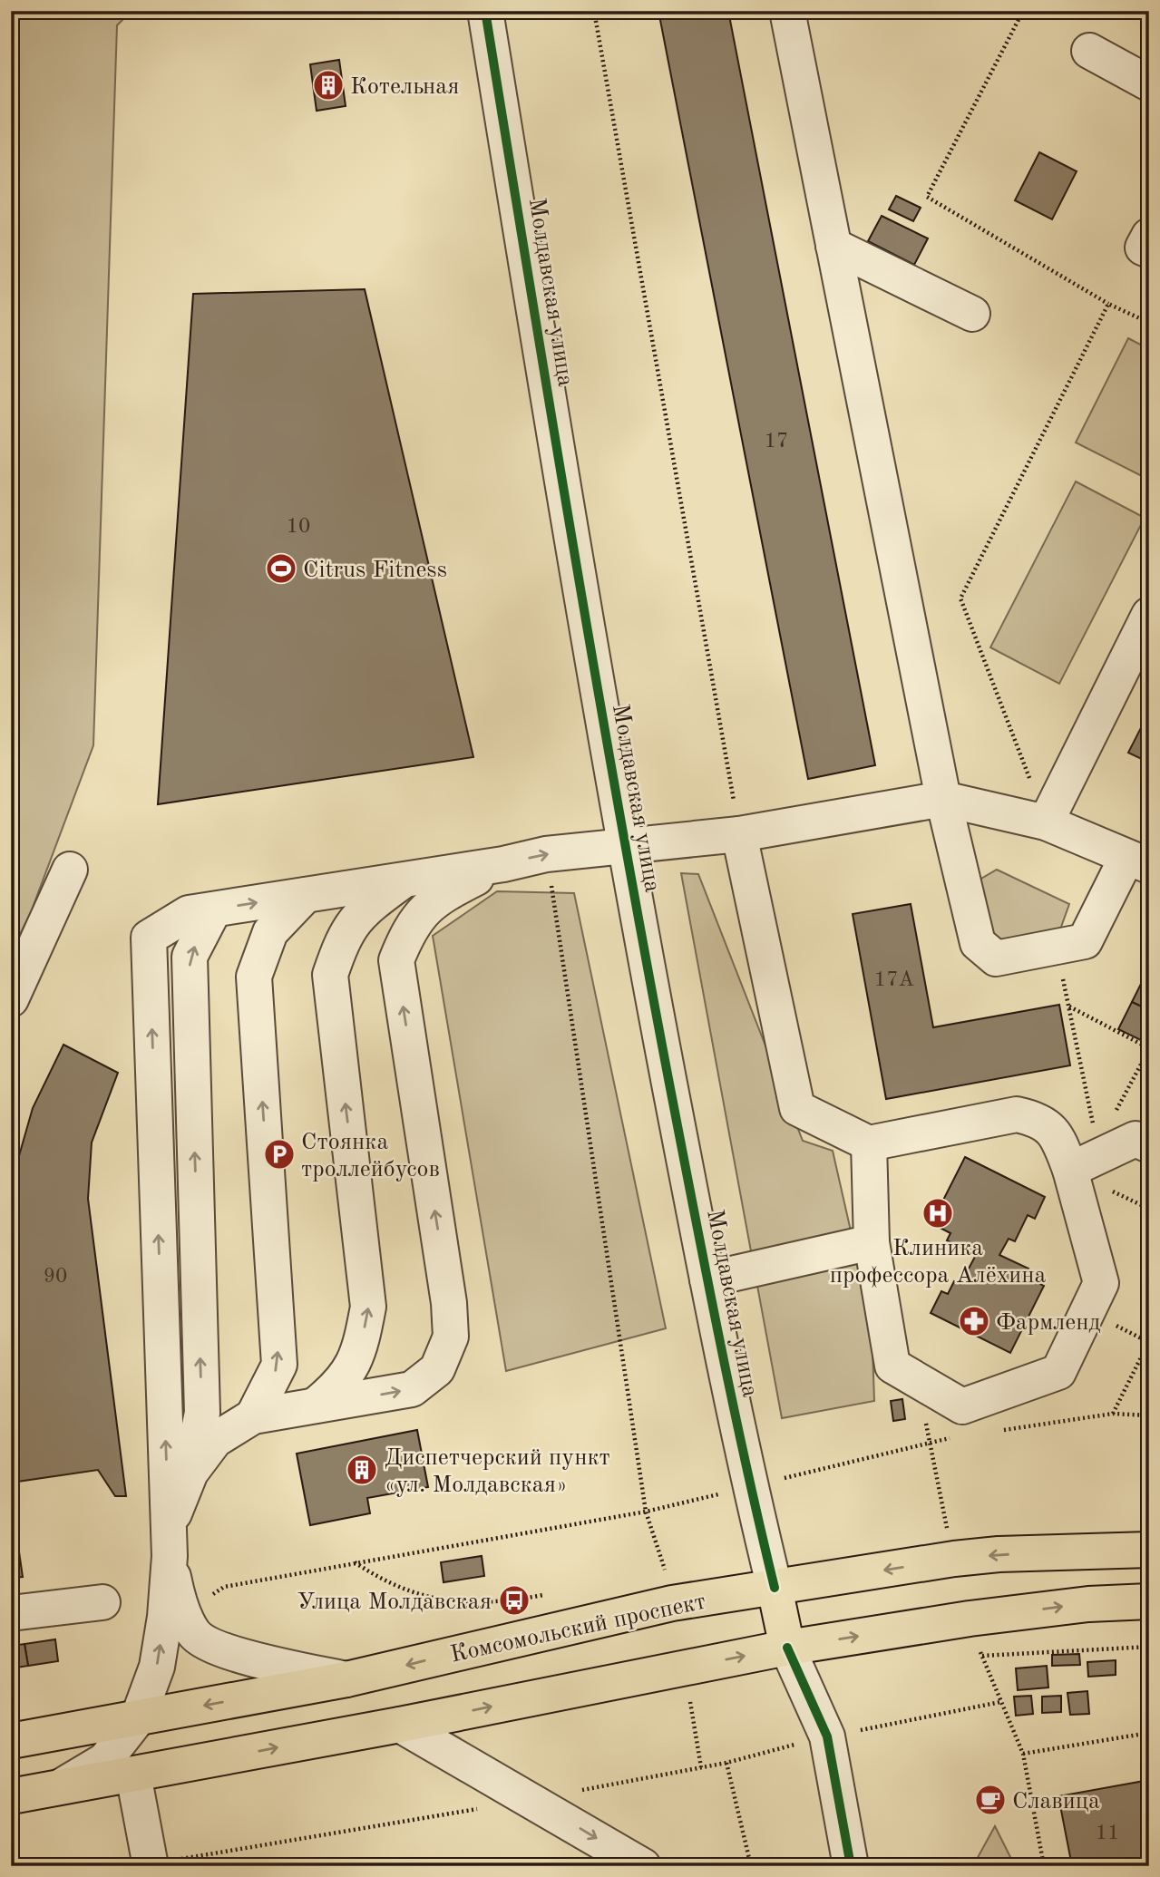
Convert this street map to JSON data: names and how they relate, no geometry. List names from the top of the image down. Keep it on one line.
{"streets":{"main road":["Молдавская улица","Комсомольский проспект"]},"crossings":[["Молдавская улица","Комсомольский проспект"]],"places":{"building":["Котельная","Диспетчерский пункт «ул. Молдавская»"],"sports":["Citrus Fitness"],"parking":["Стоянка троллейбусов"],"hospital":["Клиника профессора Алёхина"],"pharmacy":["Фармленд"],"bus stop":["Улица Молдавская"],"cafe":["Славица"]},"house_numbers":["17","10","17А","90","11"]}
